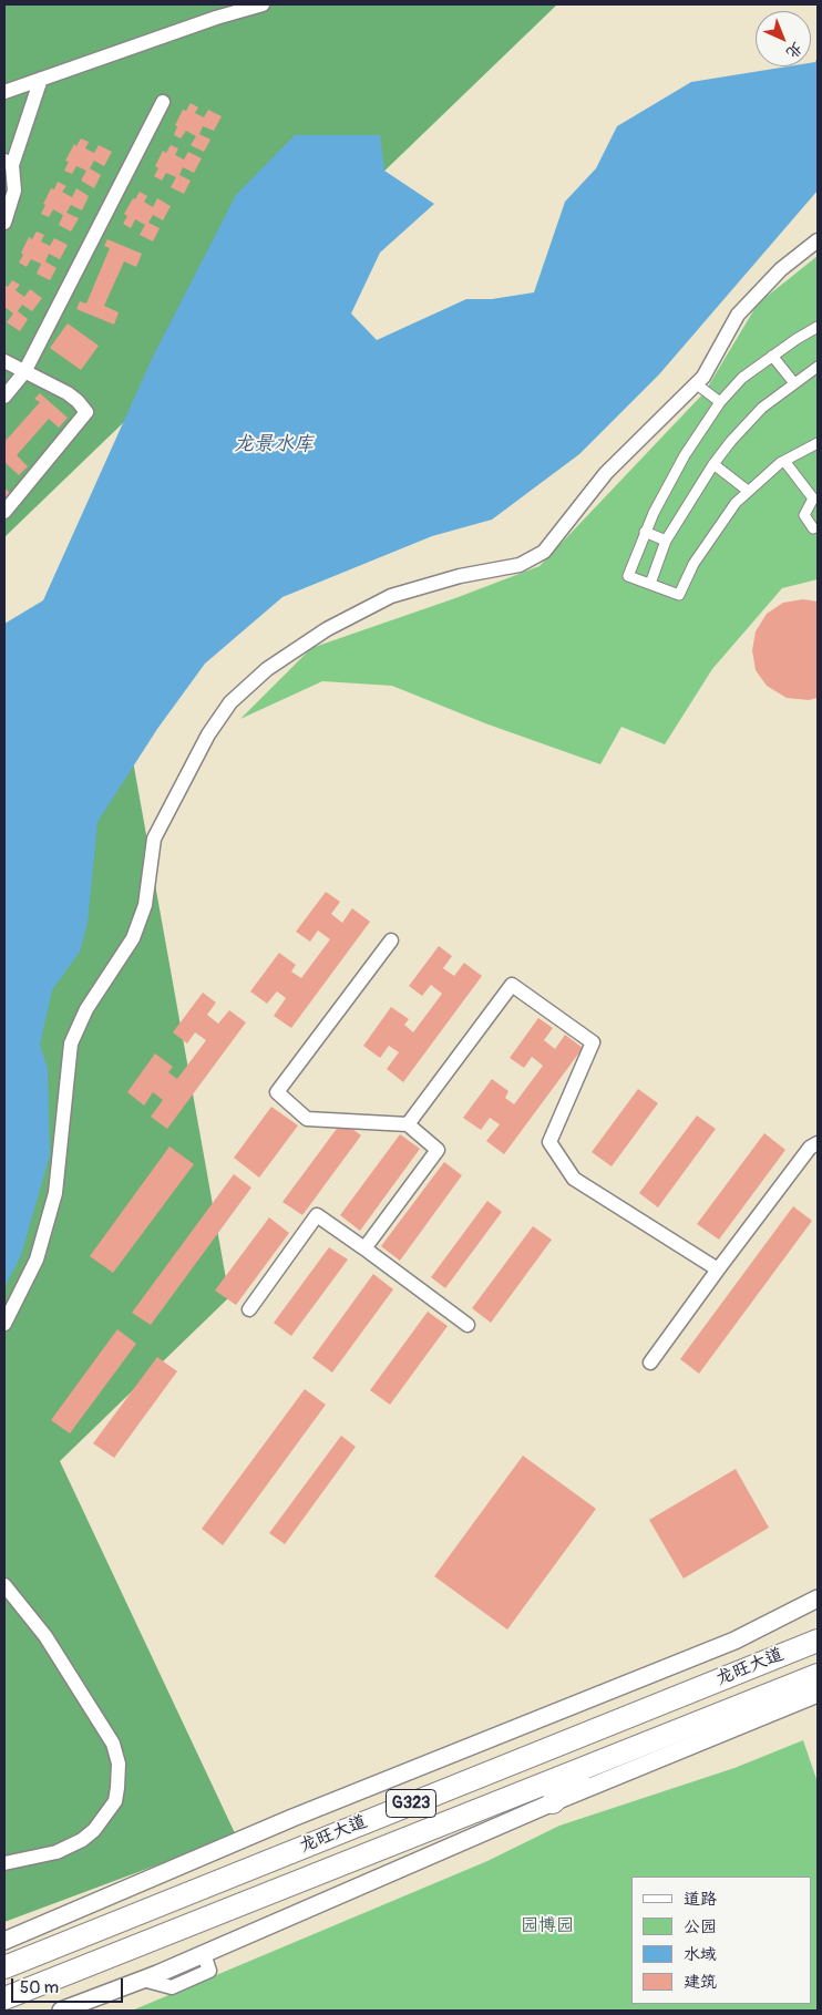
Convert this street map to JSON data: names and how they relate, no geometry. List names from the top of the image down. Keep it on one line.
{"streets":{"highway":["龙旺大道","G323"]},"water":["龙景水库"],"parks":["园博园"],"legend":["道路","公园","水域","建筑"],"scale_bar":"50 m","north":"bottom right"}
